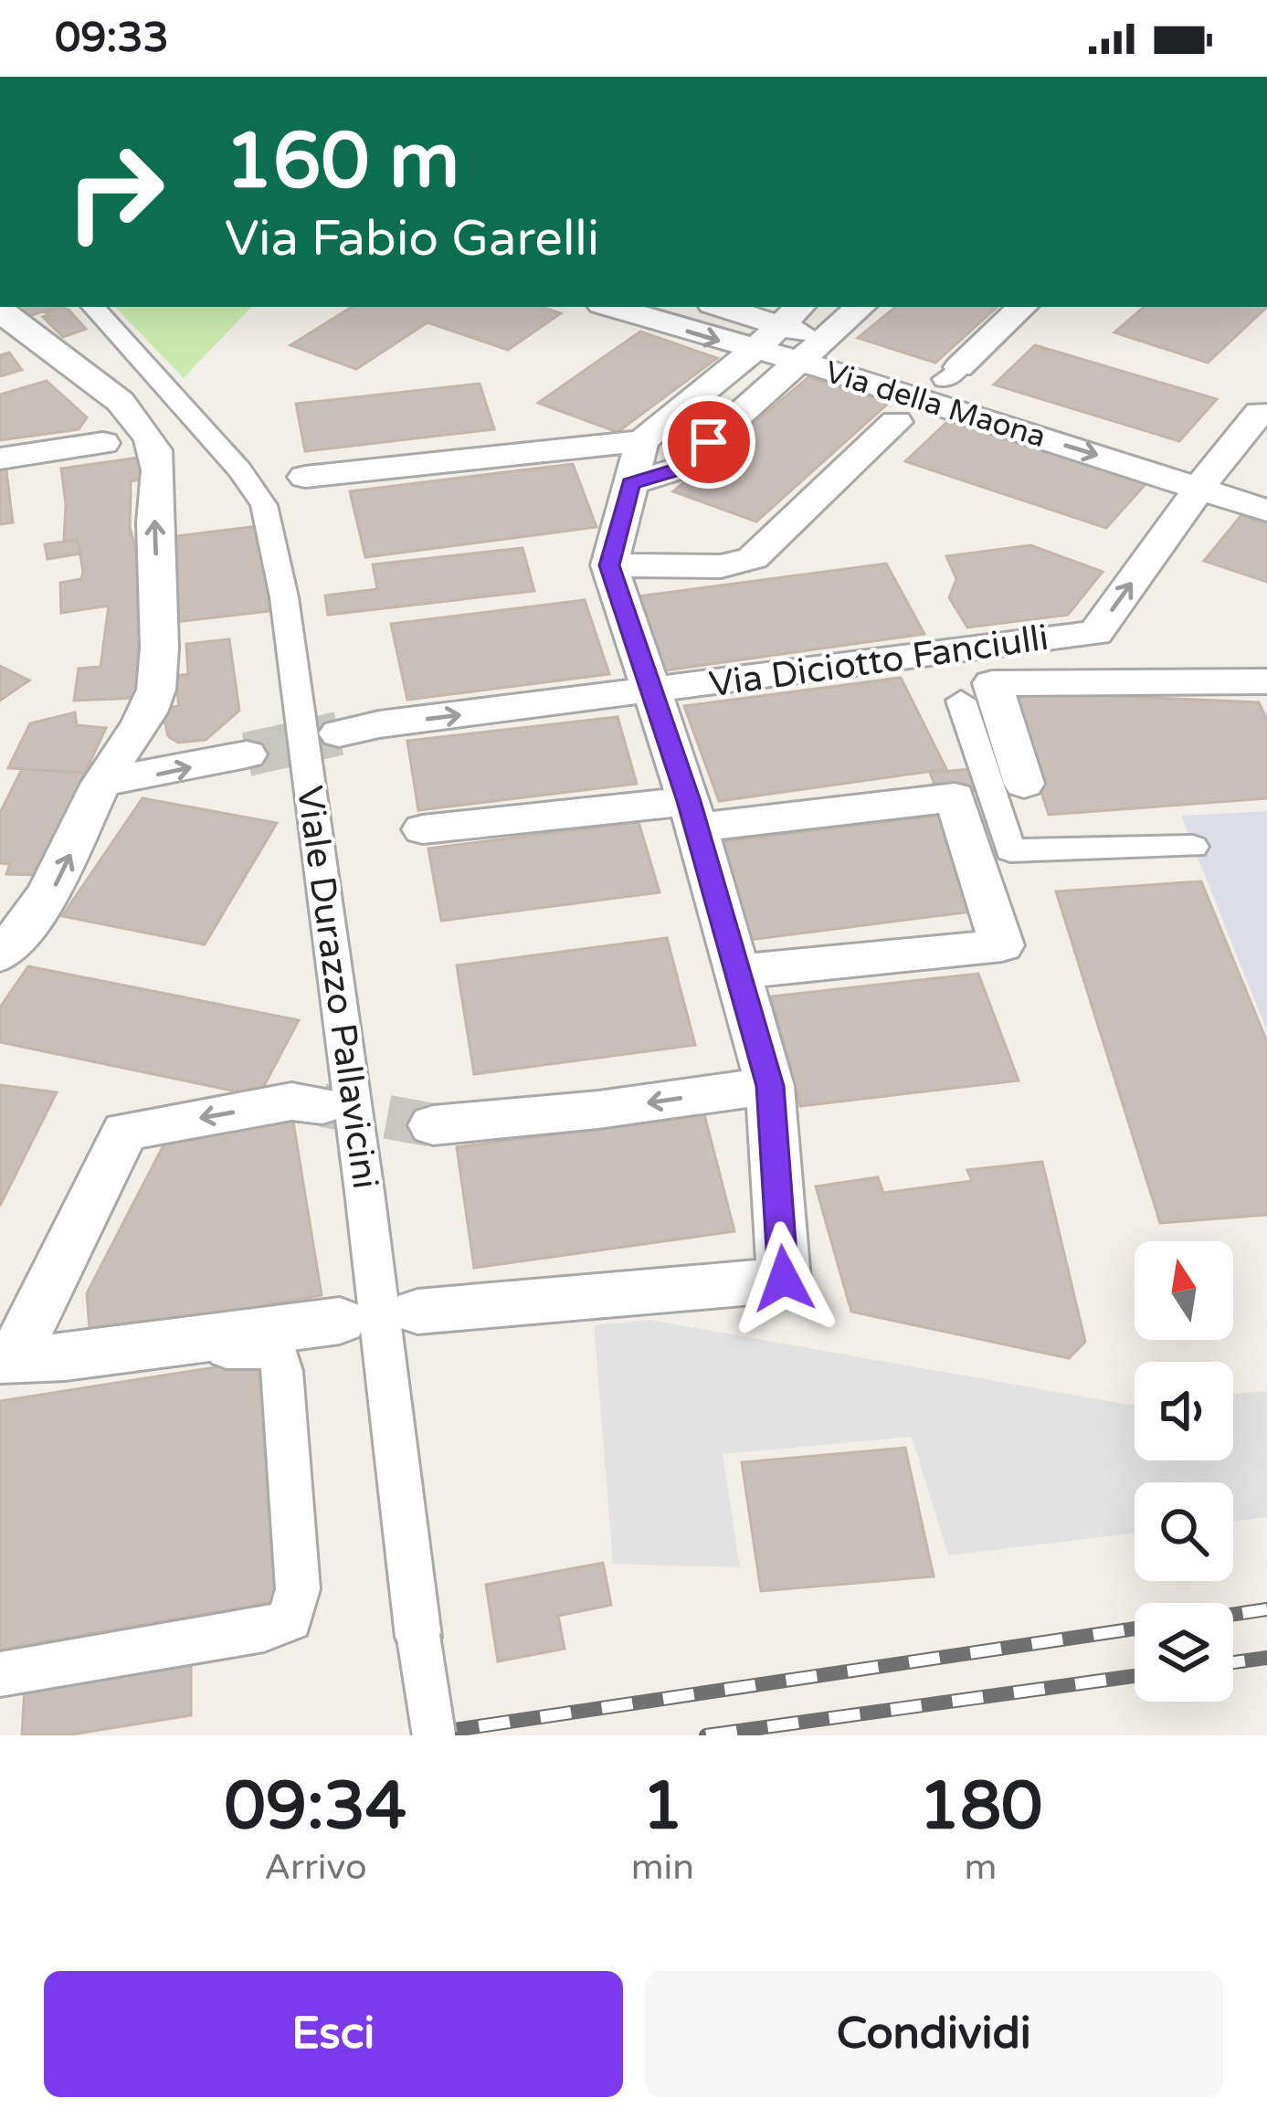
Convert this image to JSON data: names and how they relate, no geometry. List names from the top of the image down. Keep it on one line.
{"streets":{"street":["Via della Maona","Via Diciotto Fanciulli","Viale Durazzo Pallavicini"]},"crossings":[["Via della Maona","Via Diciotto Fanciulli"]],"north":"top","page":{"status":"09:33","turn":["160 m","Via Fabio Garelli"],"eta":["09:34","Arrivo","1","min","180","m"],"buttons":["Esci","Condividi"]}}
